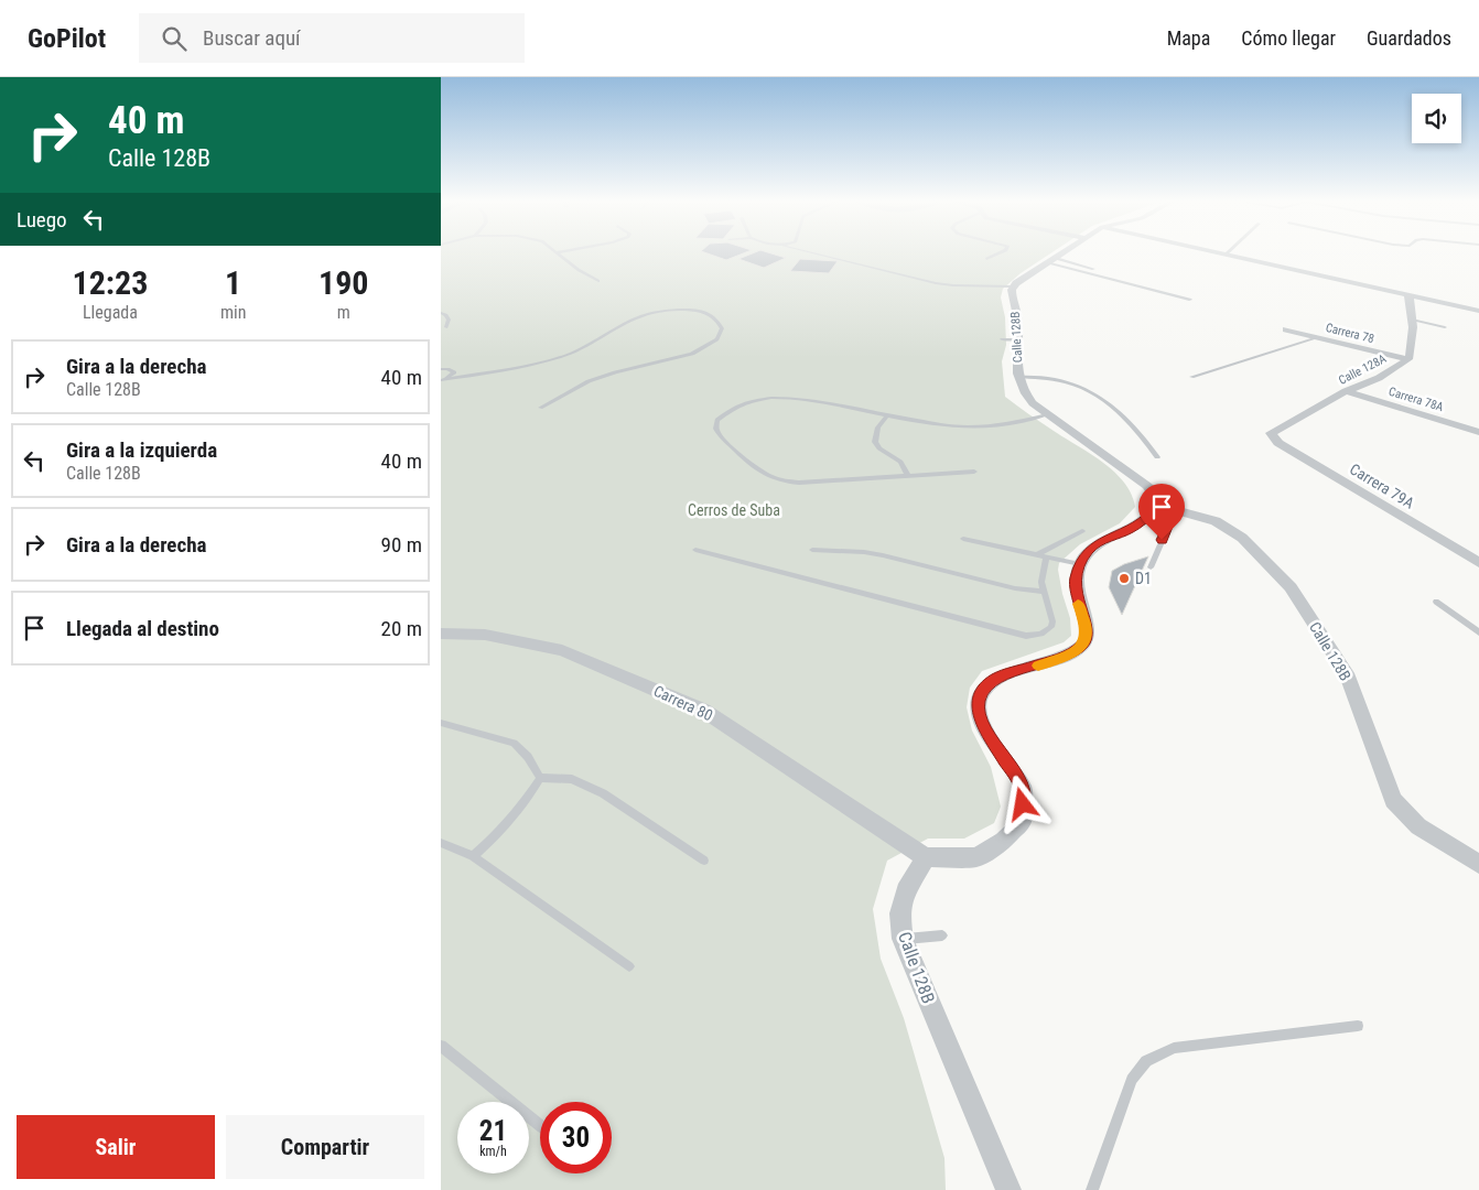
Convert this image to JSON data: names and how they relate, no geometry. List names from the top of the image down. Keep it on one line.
{"streets":{"street":["Carrera 78","Calle 128B","Calle 128A","Carrera 78A","Carrera 79A","Carrera 80"]},"crossings":[["Carrera 78","Calle 128A"],["Calle 128B","Carrera 80"],["Calle 128A","Carrera 78A"],["Calle 128A","Carrera 79A"]],"parks":["Cerros de Suba"],"places":["D1"],"page":{"header":"GoPilot","search":"Buscar aquí","nav":["Mapa","Cómo llegar","Guardados"],"turn":["40 m","Calle 128B"],"then":"Luego","eta":["12:23","Llegada","1","min","190","m"],"list":[{"name":"Gira a la derecha","note":"Calle 128B","value":"40 m"},{"name":"Gira a la izquierda","note":"Calle 128B","value":"40 m"},{"name":"Gira a la derecha","value":"90 m"},{"name":"Llegada al destino","value":"20 m"}],"speed":"21 km/h","limit":"30","buttons":["Salir","Compartir"]}}
